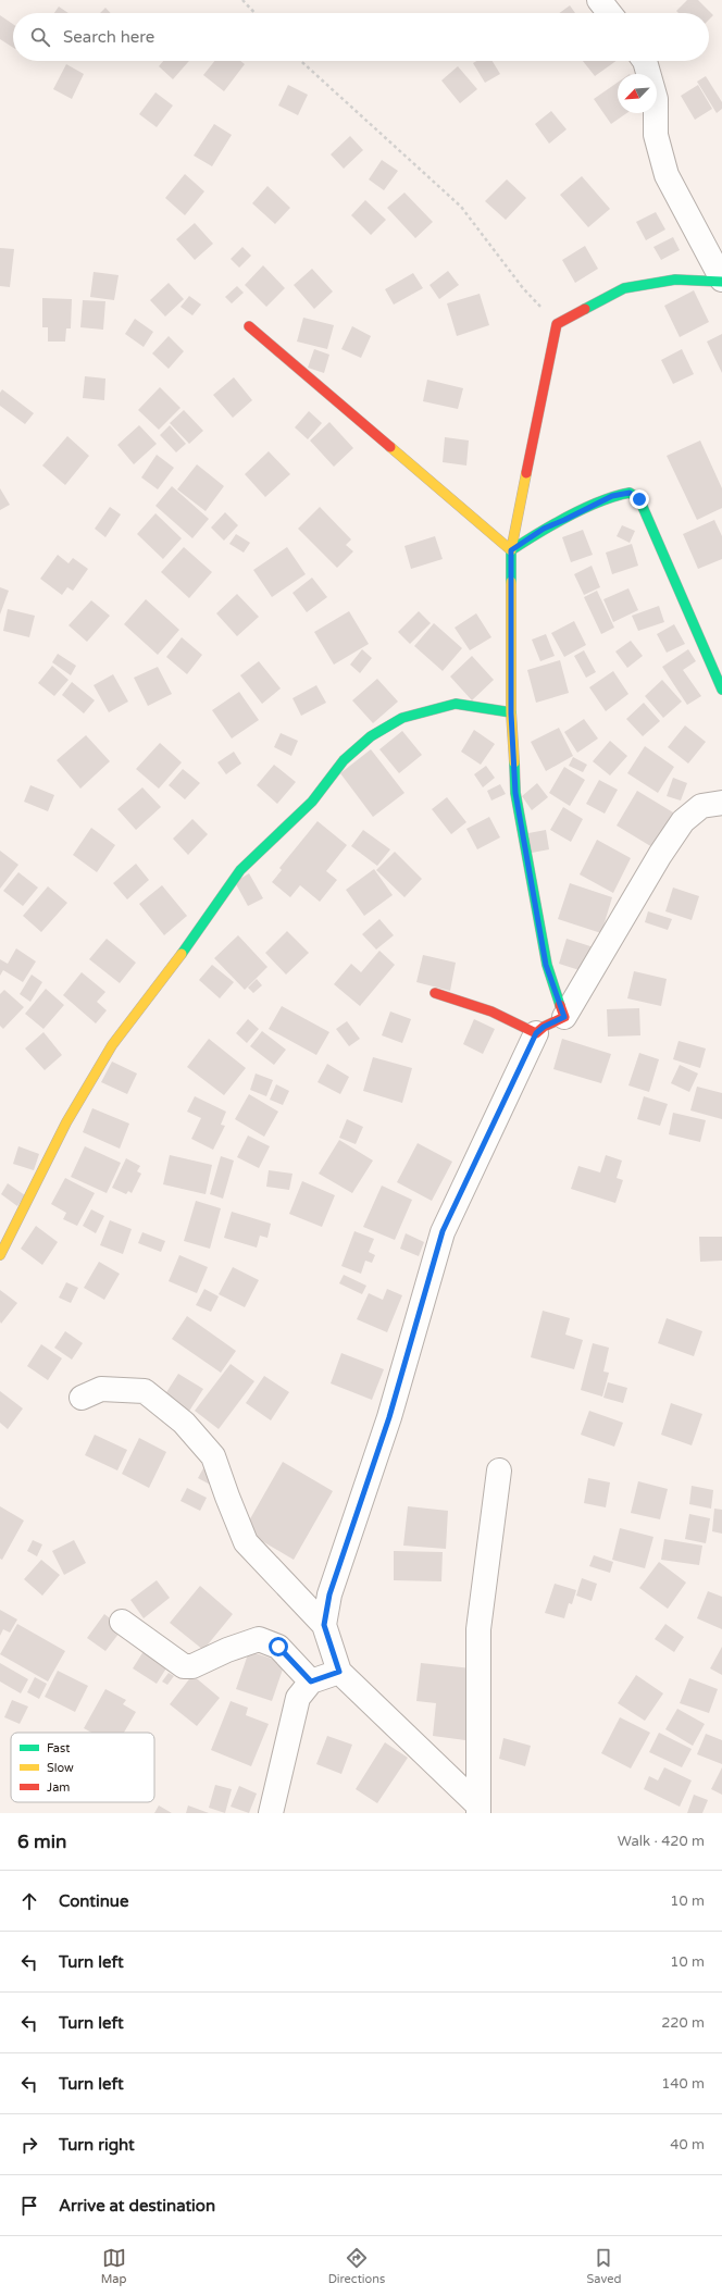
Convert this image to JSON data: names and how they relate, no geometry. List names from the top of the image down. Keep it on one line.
{"legend":["Fast","Slow","Jam"],"north":"bottom left","page":{"search":"Search here","heading":["6 min","Walk · 420 m"],"list":[["Continue","10 m"],["Turn left","10 m"],["Turn left","220 m"],["Turn left","140 m"],["Turn right","40 m"],"Arrive at destination"],"nav":["Map","Directions","Saved"]}}
